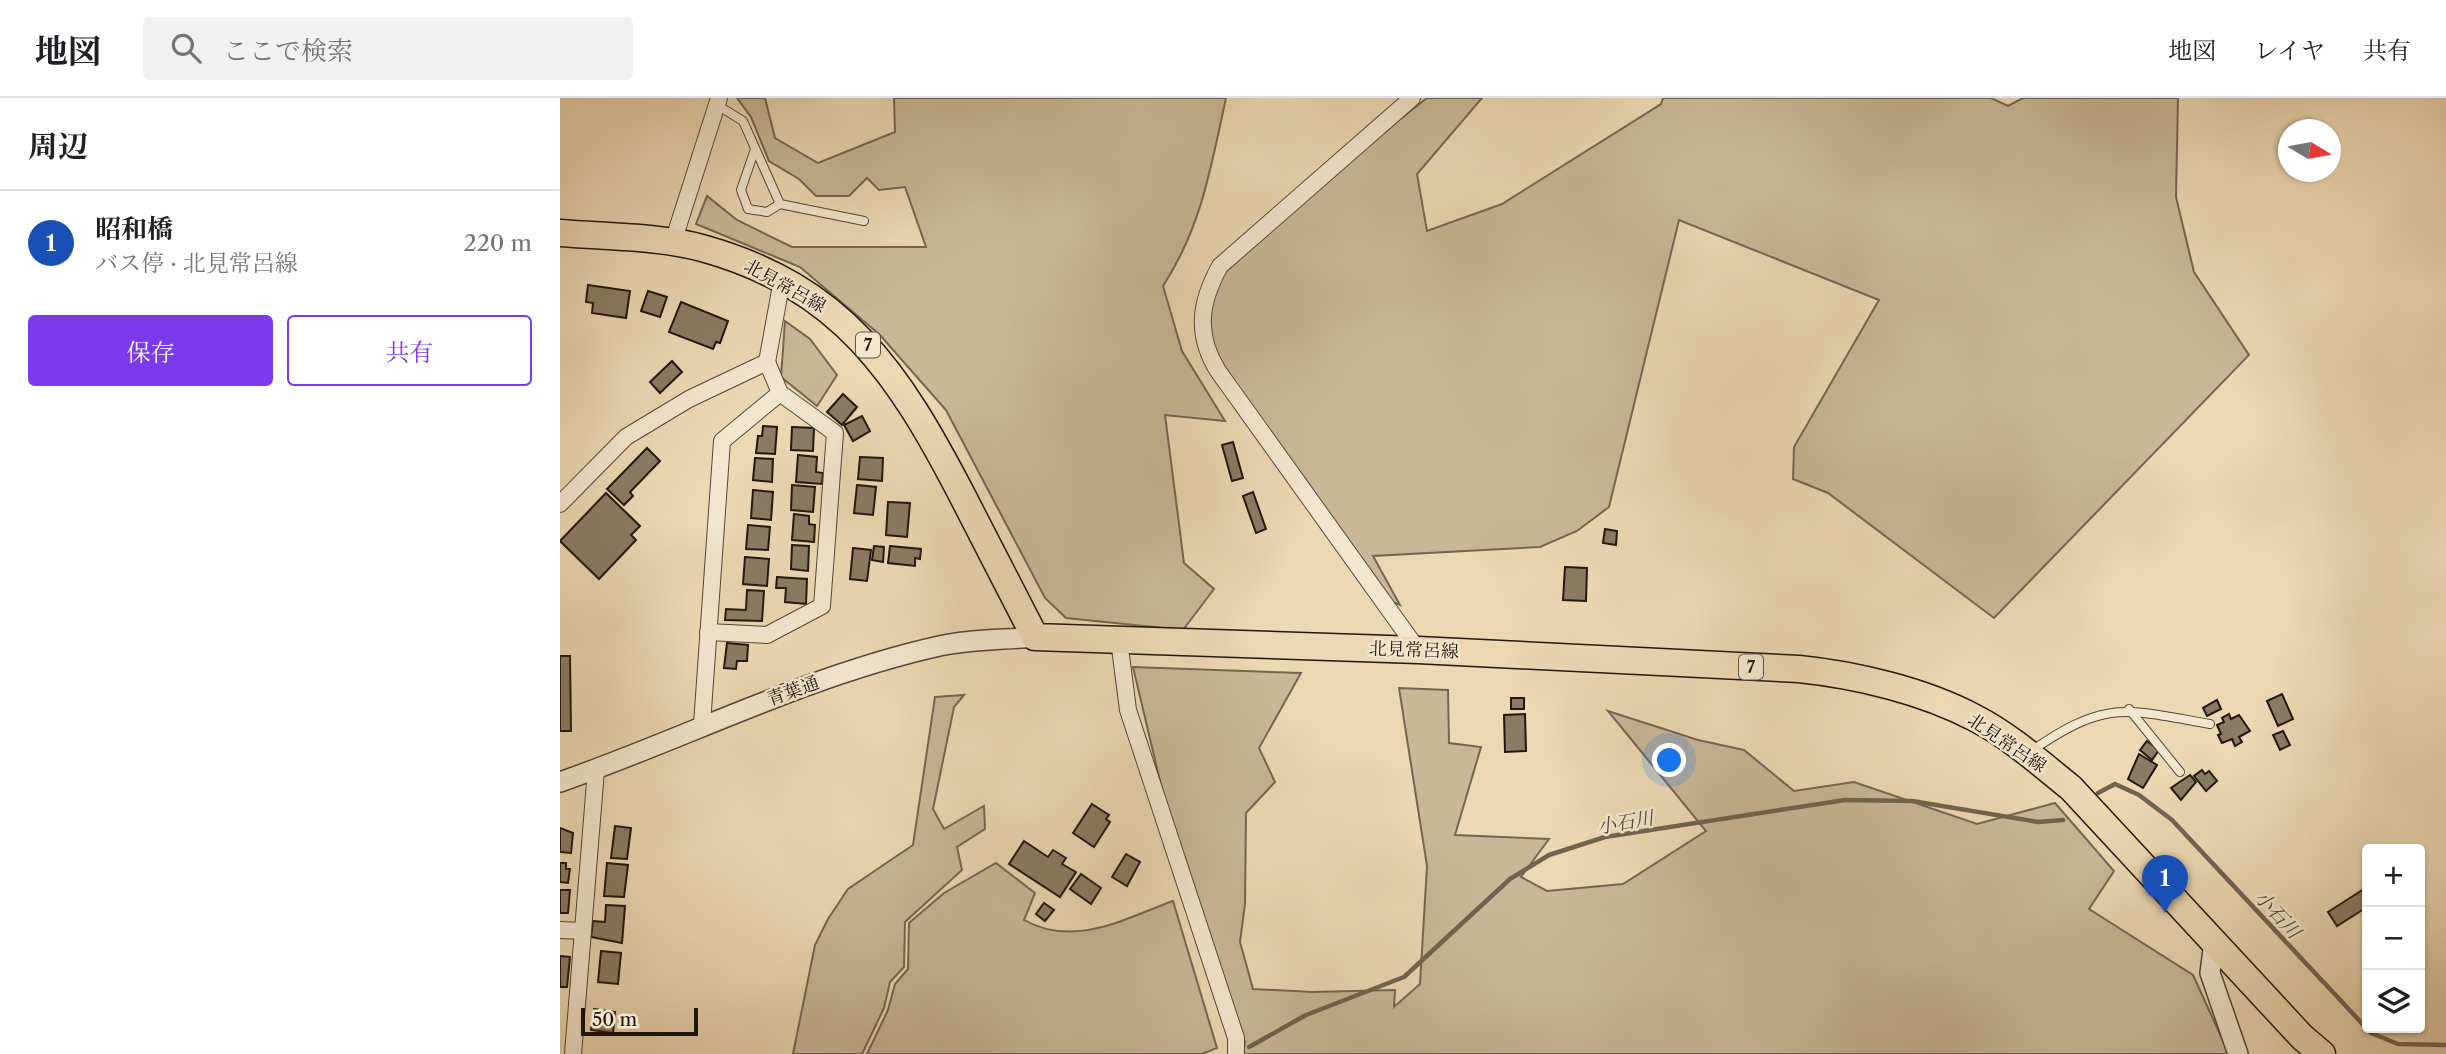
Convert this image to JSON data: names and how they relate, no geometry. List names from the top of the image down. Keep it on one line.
{"streets":{"main road":["北見常呂線","7"],"street":["青葉通"]},"crossings":[["北見常呂線","青葉通"]],"water":["小石川"],"scale_bar":"50 m","north":"right","page":{"header":"地図","search":"ここで検索","nav":["地図","レイヤ","共有"],"heading":"周辺","list":[{"mark":"1","name":"昭和橋","note":"バス停 · 北見常呂線","value":"220 m"}],"buttons":["保存","共有"],"map_buttons":["+","−"],"pins":"1","scale":"50 m"}}
